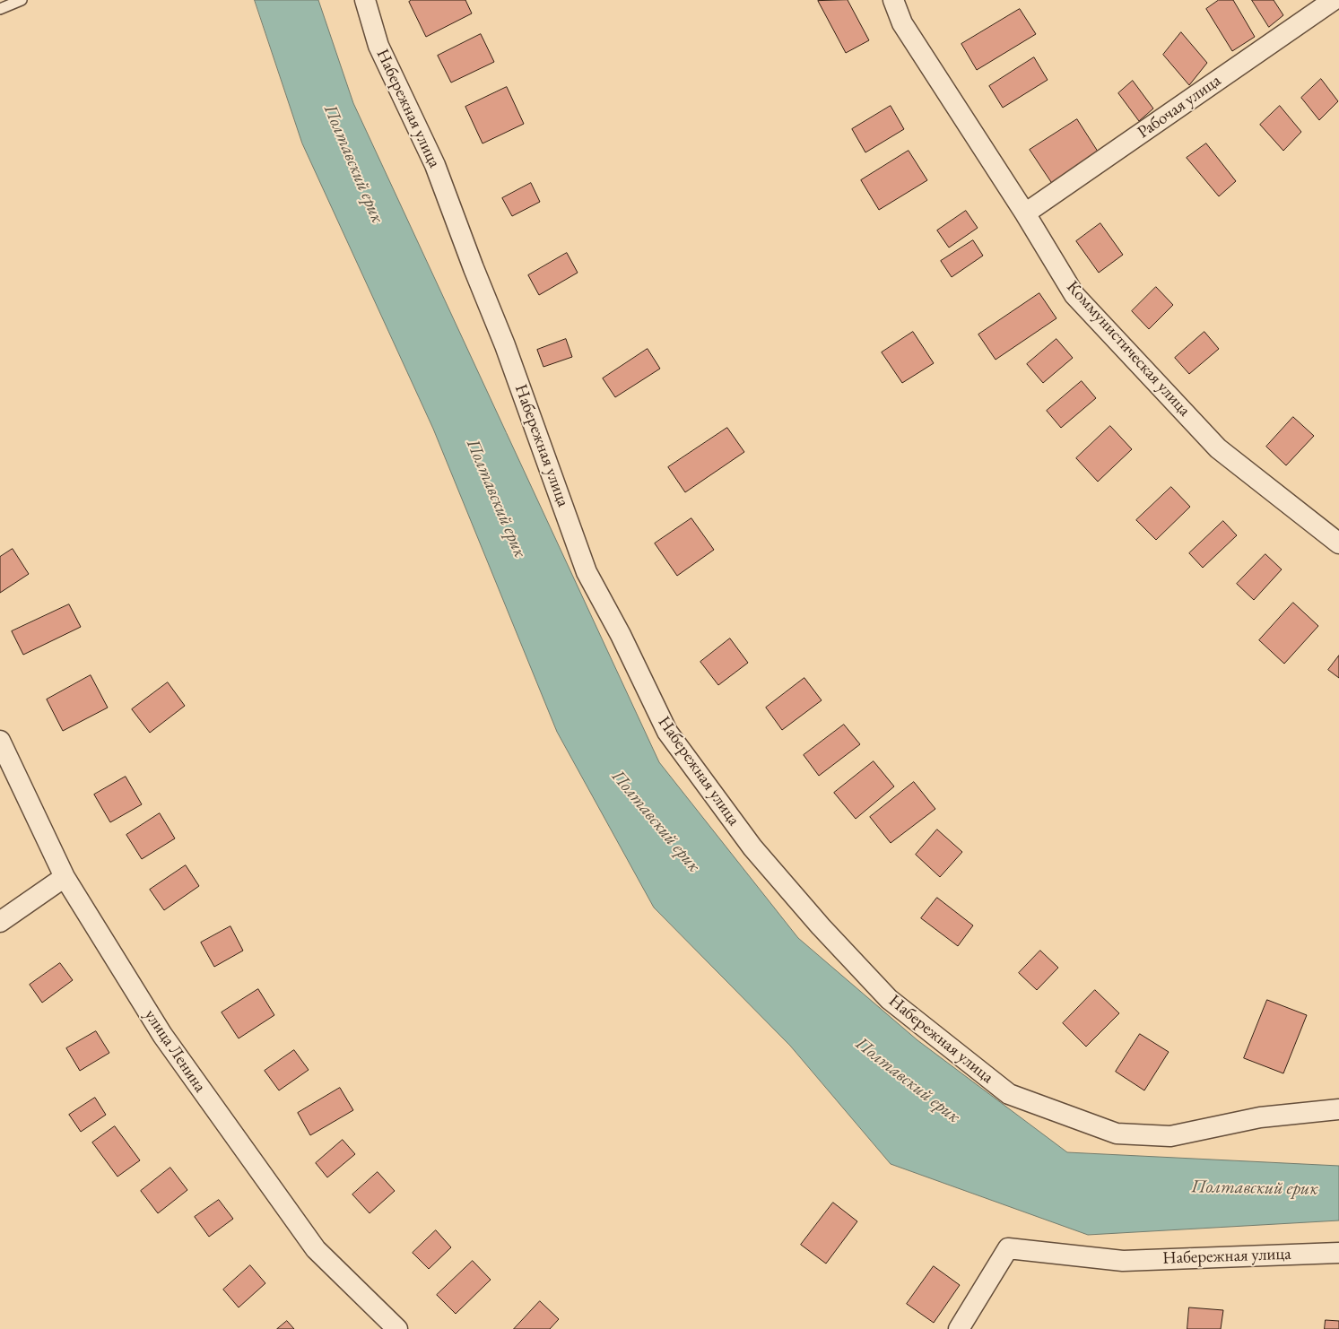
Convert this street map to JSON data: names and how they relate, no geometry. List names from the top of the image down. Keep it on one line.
{"streets":{"street":["Рабочая улица","Набережная улица","Коммунистическая улица","улица Ленина"]},"crossings":[["Рабочая улица","Коммунистическая улица"]],"water":["Полтавский ерик"]}
